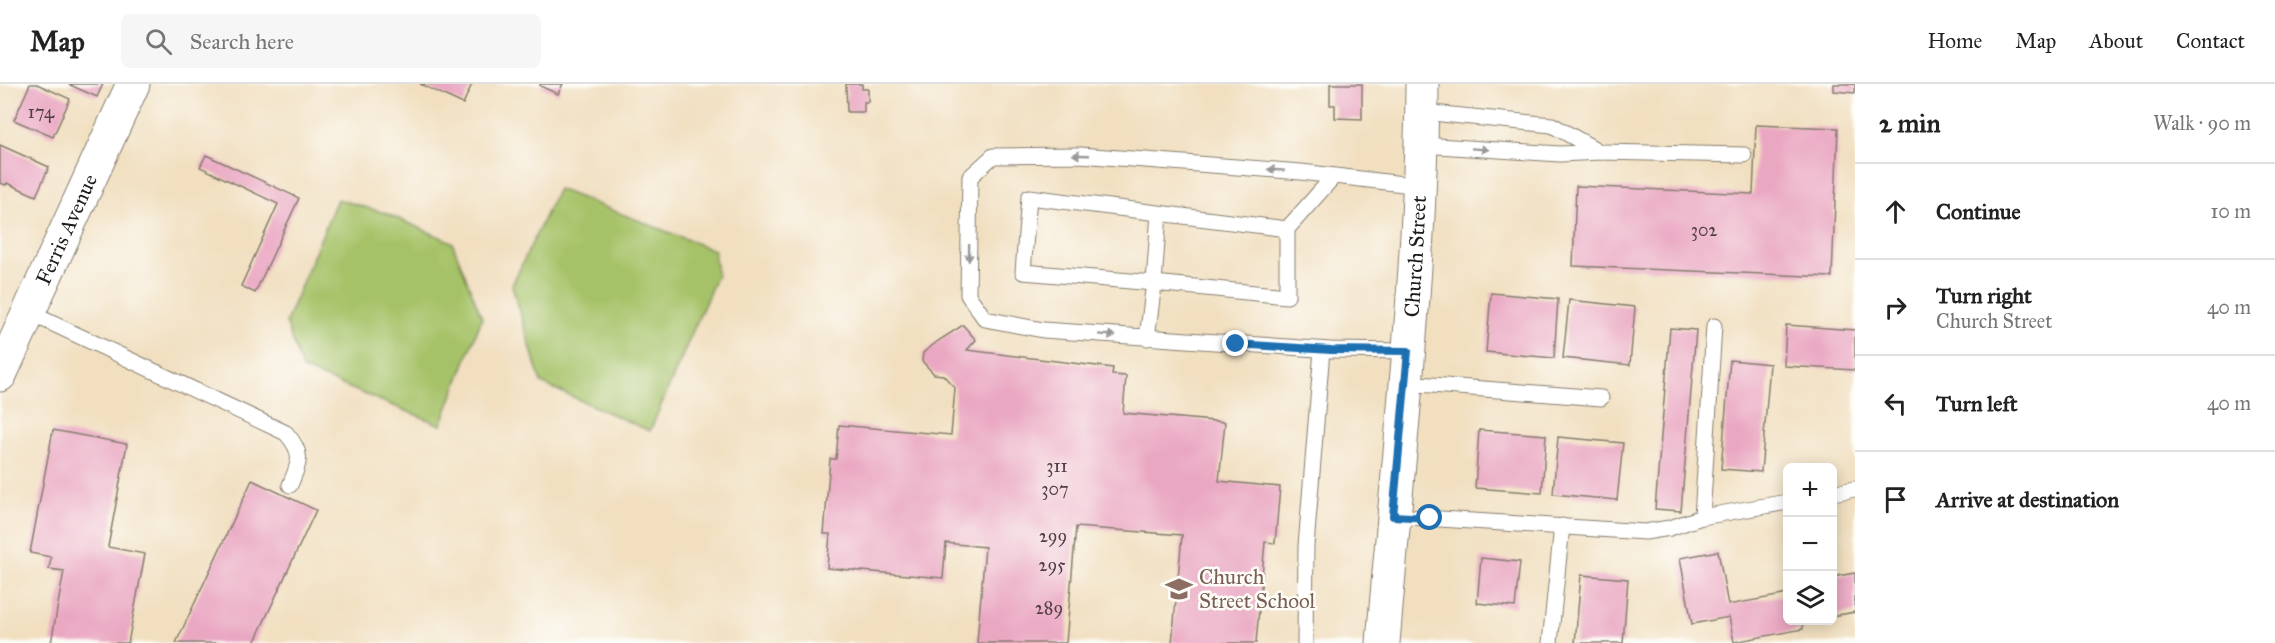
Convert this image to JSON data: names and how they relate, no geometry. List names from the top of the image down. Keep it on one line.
{"streets":{"street":["Ferris Avenue","Church Street"]},"places":{"school or university":["Church Street School"]},"house_numbers":["174","302","311","307","299","295","289"],"page":{"header":"Map","search":"Search here","nav":["Home","Map","About","Contact"],"heading":["2 min","Walk · 90 m"],"list":[["Continue","10 m"],["Turn right","Church Street","40 m"],["Turn left","40 m"],"Arrive at destination"],"map_buttons":["+","−"]}}
